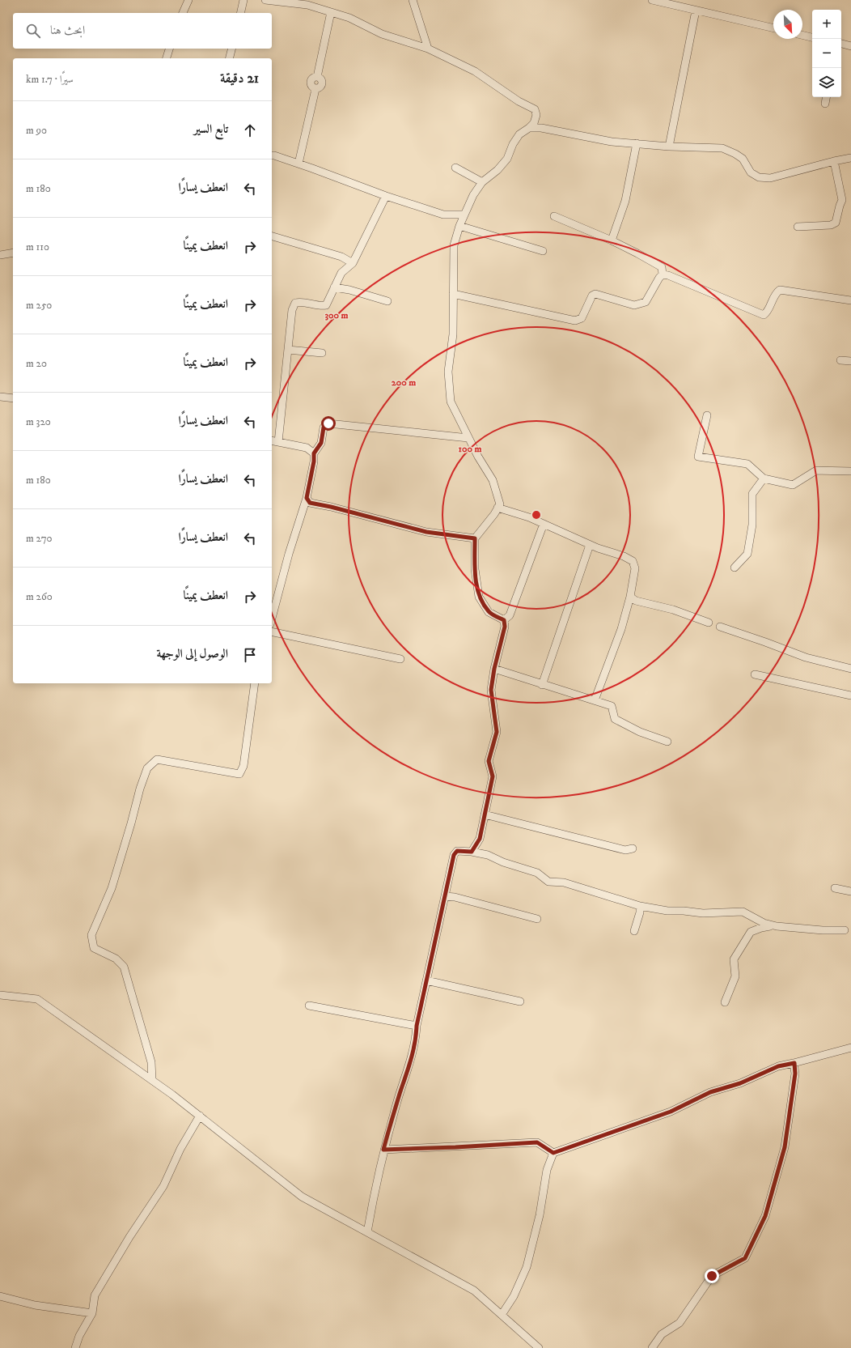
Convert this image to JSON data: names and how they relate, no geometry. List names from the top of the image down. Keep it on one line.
{"north":"bottom right","page":{"map_buttons":["+","−"],"search":"ابحث هنا","heading":["21 دقيقة","سيرًا · 1.7 km"],"list":[["تابع السير","90 m"],["انعطف يسارًا","180 m"],["انعطف يمينًا","110 m"],["انعطف يمينًا","250 m"],["انعطف يمينًا","20 m"],["انعطف يسارًا","320 m"],["انعطف يسارًا","180 m"],["انعطف يسارًا","270 m"],["انعطف يمينًا","260 m"],"الوصول إلى الوجهة"]},"rings":["300 m","200 m","100 m"]}
